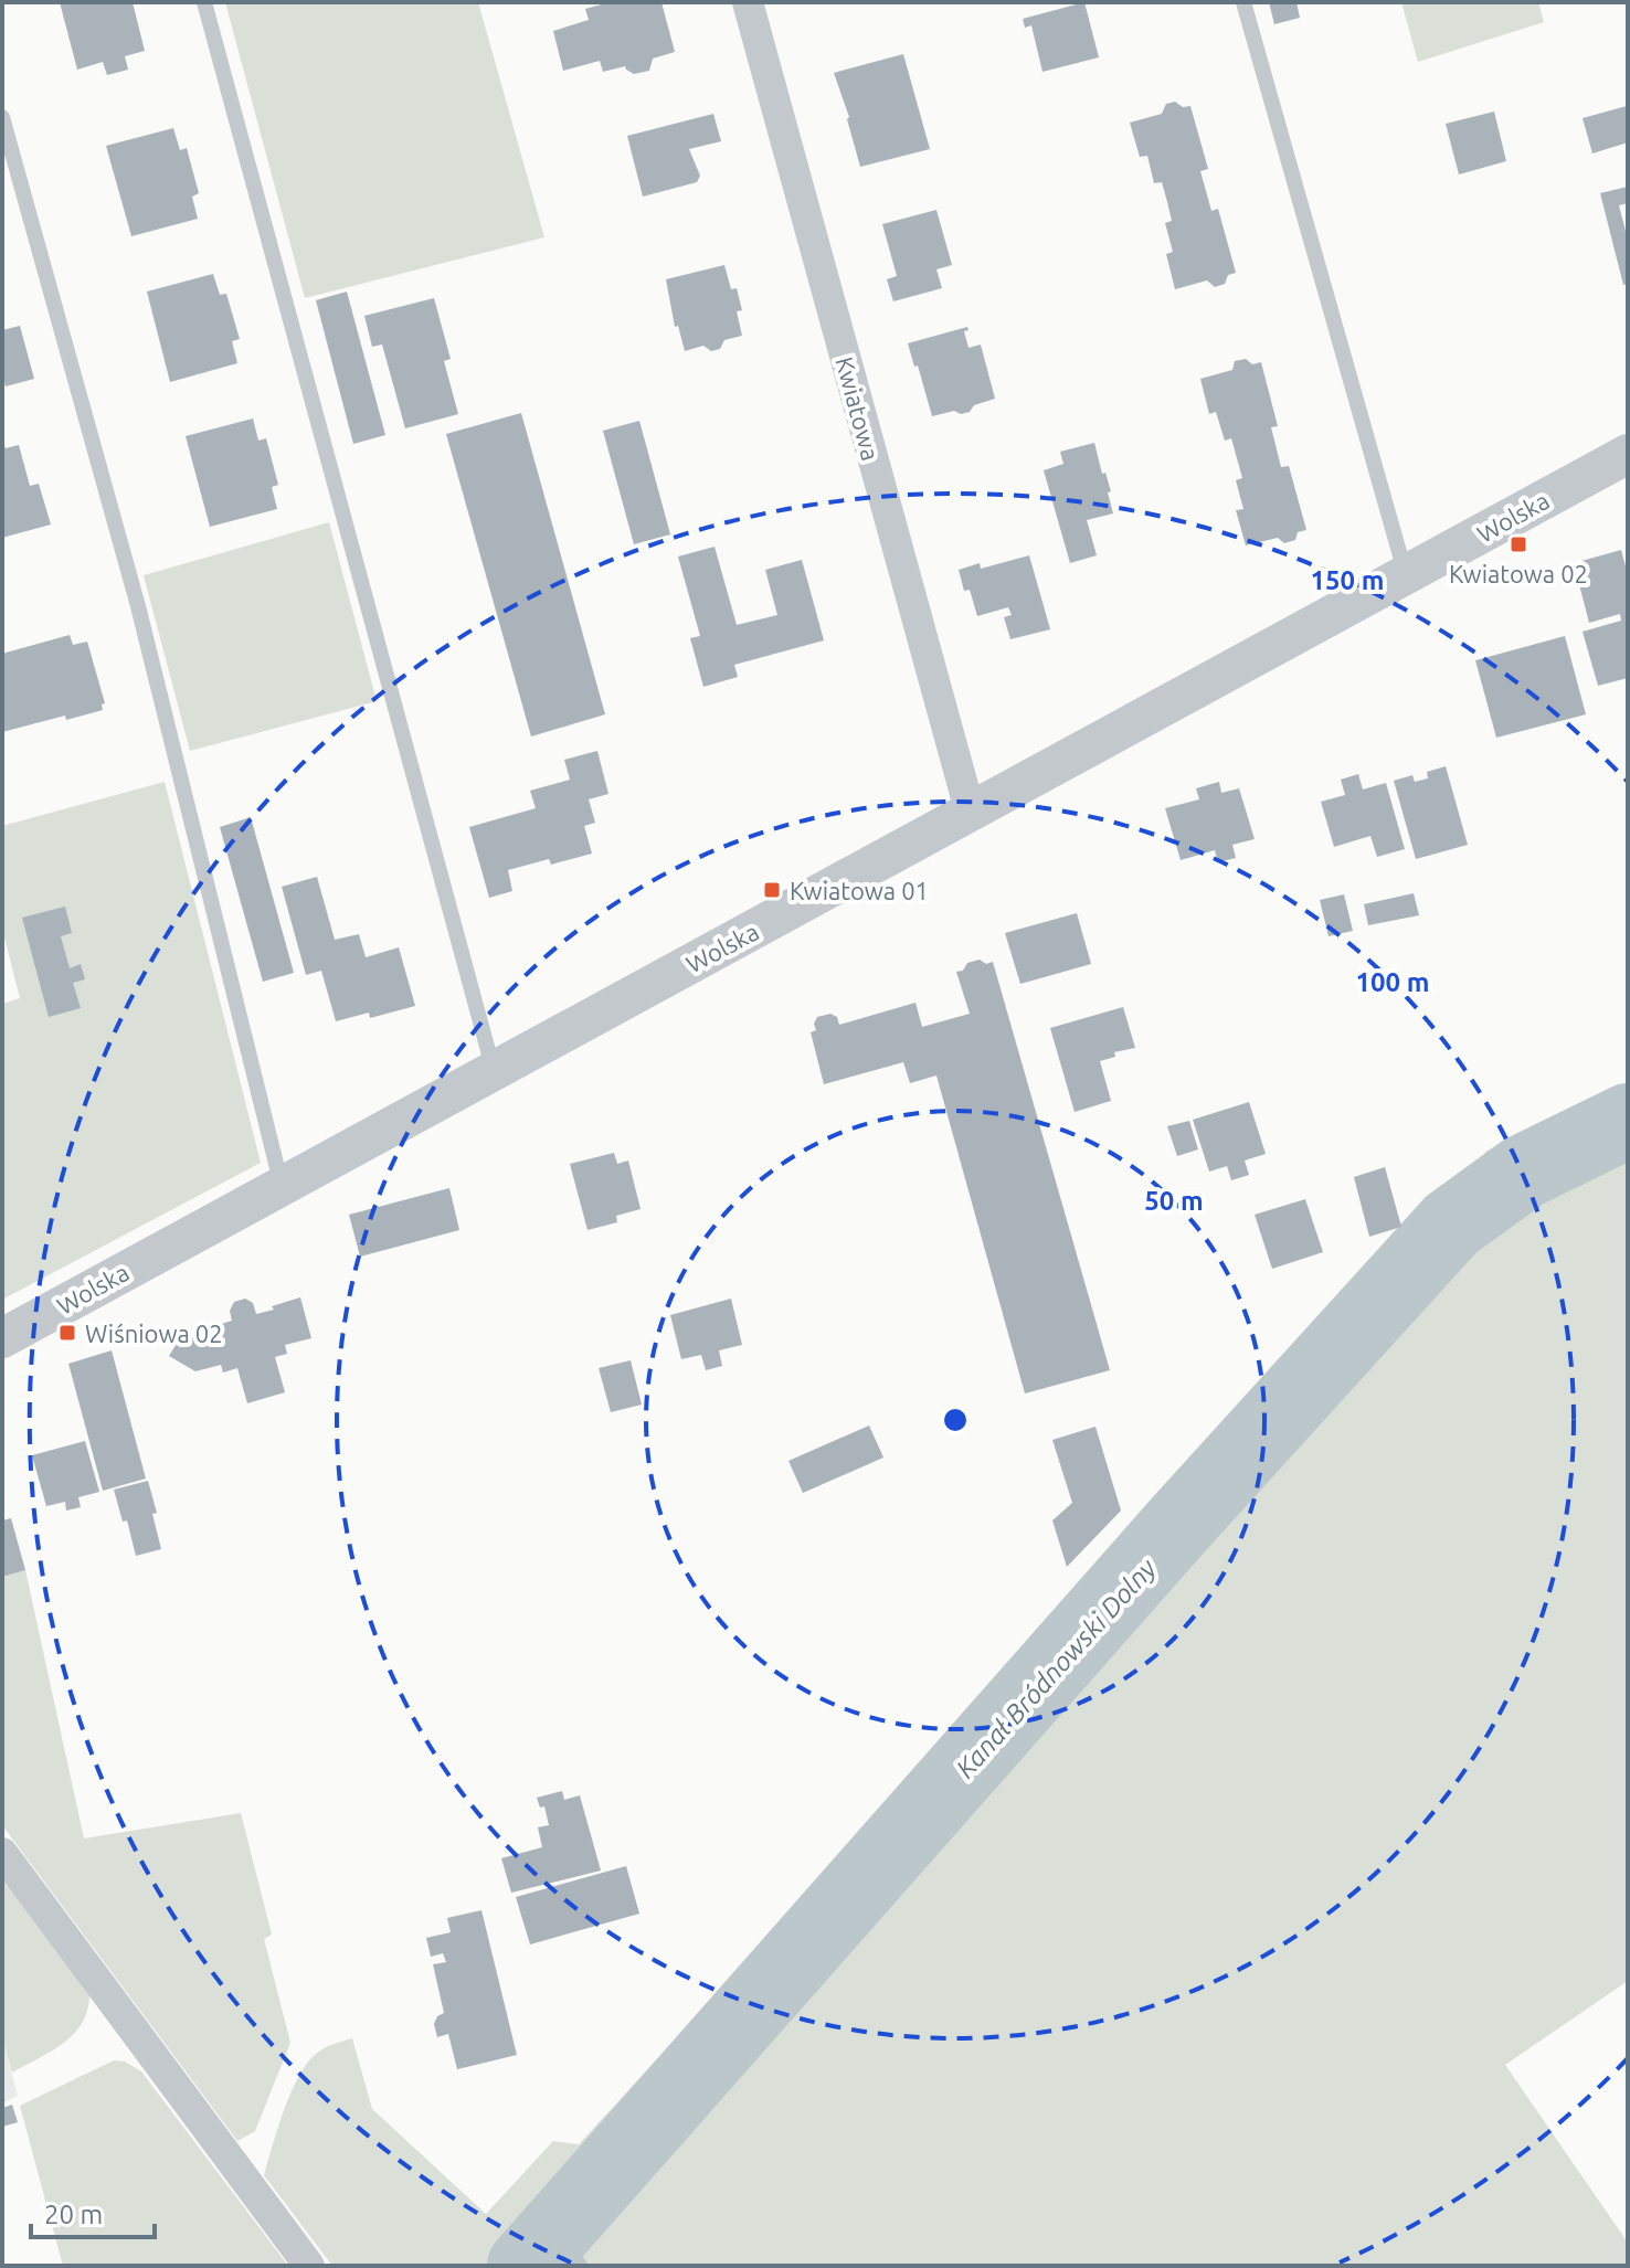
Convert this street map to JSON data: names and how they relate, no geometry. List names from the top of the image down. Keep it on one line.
{"streets":{"street":["Kwiatowa","Wolska"]},"crossings":[["Kwiatowa","Wolska"]],"water":["Kanał Bródnowski Dolny"],"places":{"transit":["Kwiatowa 02","Kwiatowa 01","Wiśniowa 02"]},"scale_bar":"20 m","rings":["150 m","100 m","50 m"]}
